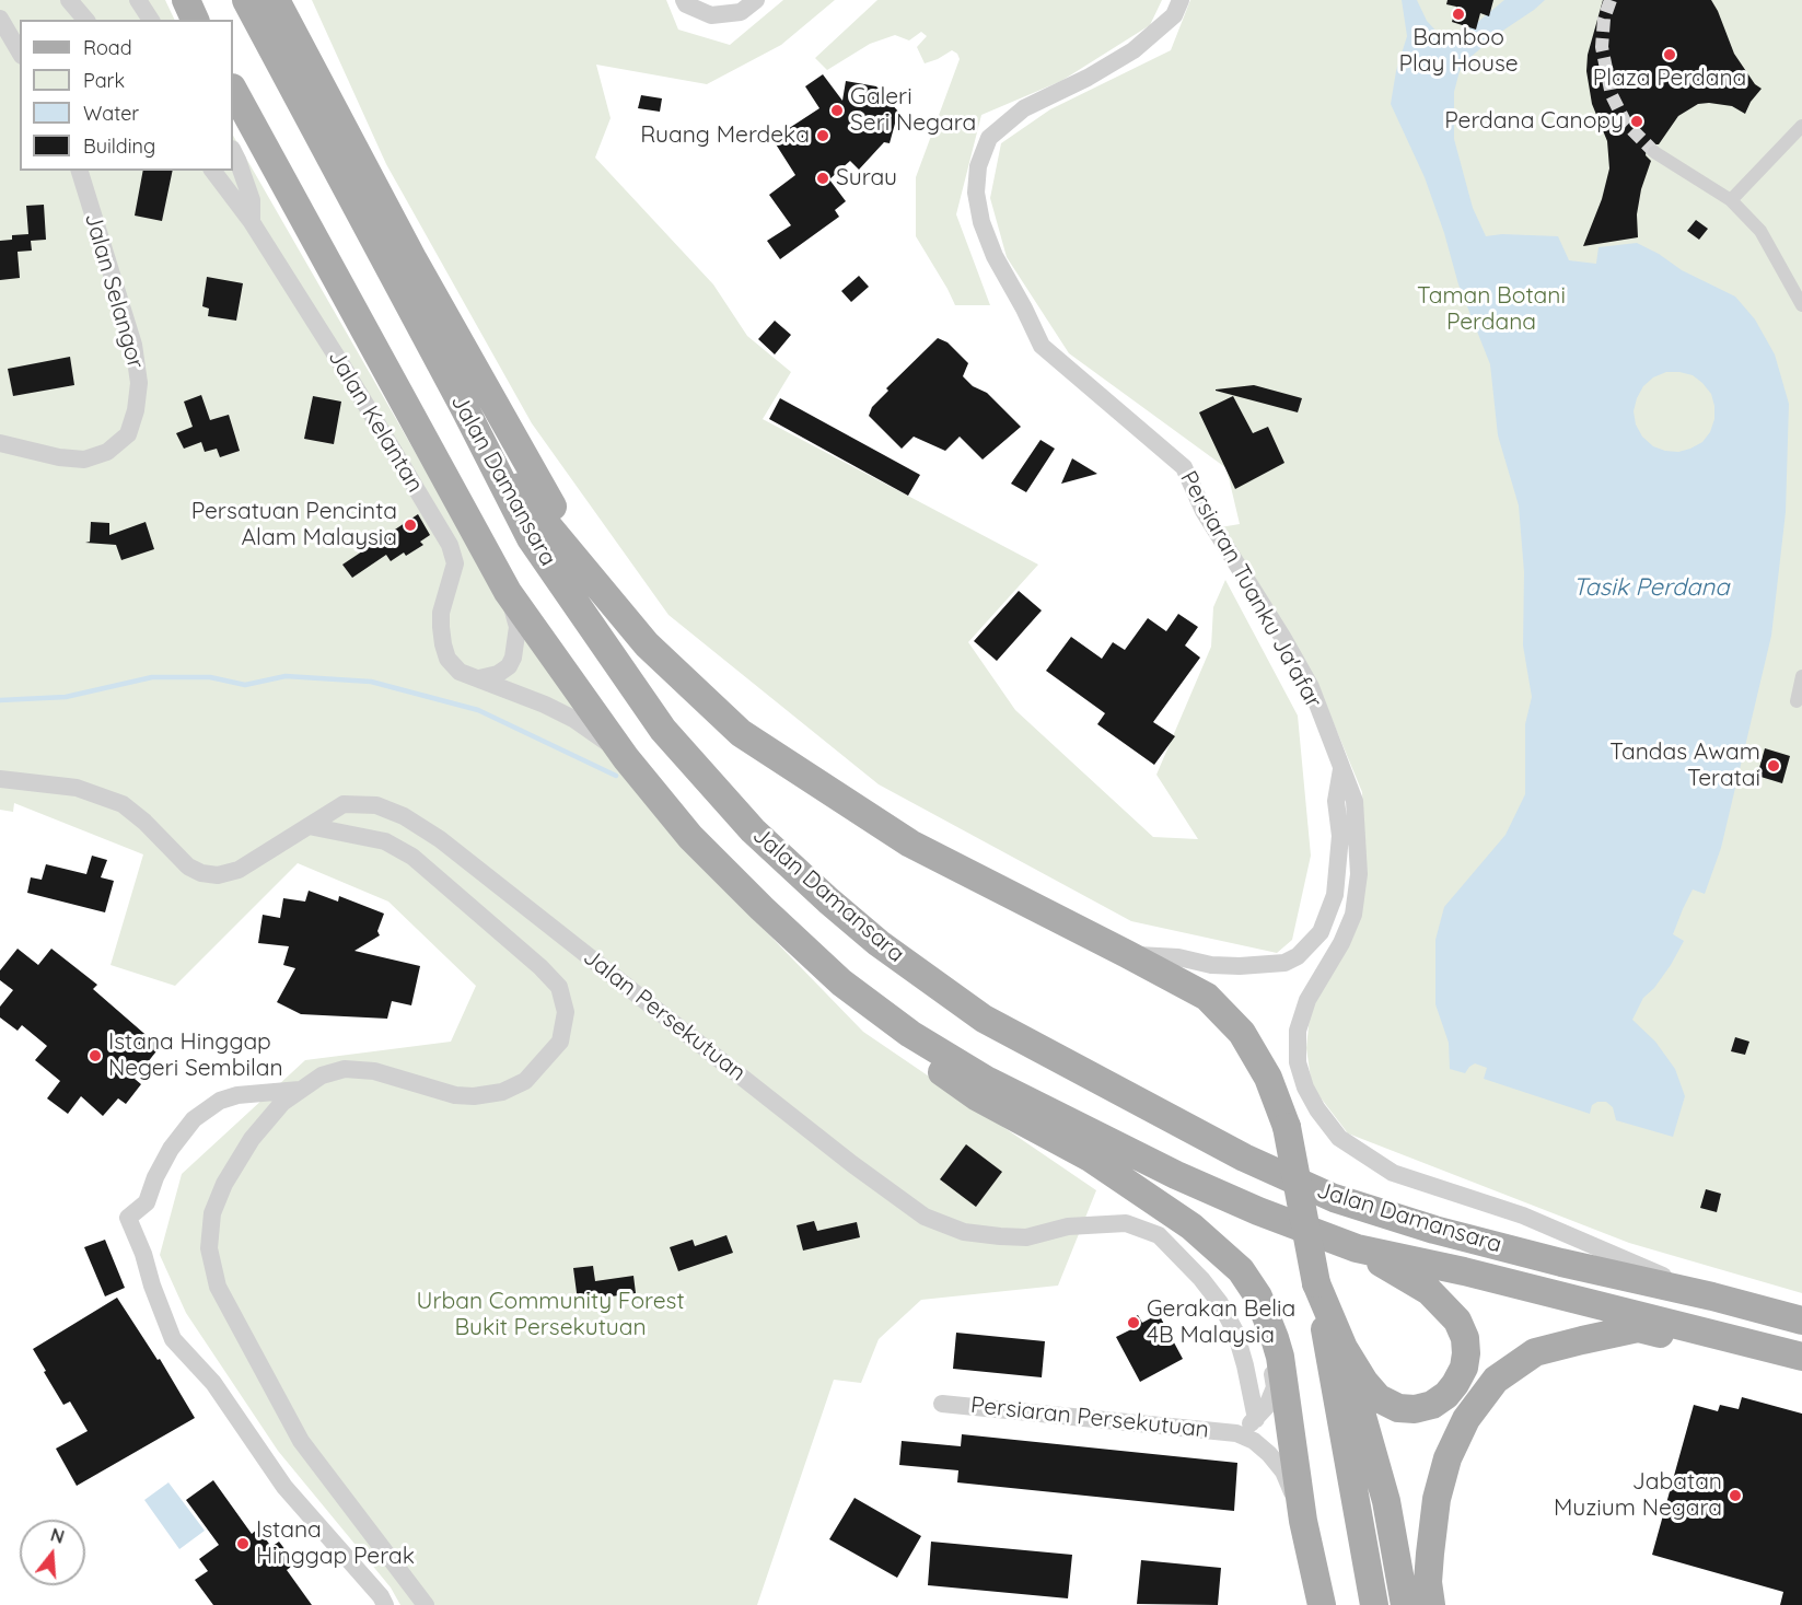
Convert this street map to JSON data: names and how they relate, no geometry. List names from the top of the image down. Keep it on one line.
{"streets":{"main road":["Jalan Damansara"],"street":["Jalan Selangor","Jalan Kelantan","Persiaran Tuanku Ja'afar","Jalan Persekutuan","Persiaran Persekutuan"]},"crossings":[["Jalan Kelantan","Jalan Damansara"],["Jalan Damansara","Persiaran Tuanku Ja'afar"]],"water":["Tasik Perdana"],"parks":["Taman Botani Perdana","Urban Community Forest Bukit Persekutuan"],"places":["Bamboo Play House","Plaza Perdana","Galeri Seri Negara","Perdana Canopy","Ruang Merdeka","Surau","Persatuan Pencinta Alam Malaysia","Tandas Awam Teratai","Istana Hinggap Negeri Sembilan","Gerakan Belia 4B Malaysia","Jabatan Muzium Negara","Istana Hinggap Perak"],"legend":["Road","Park","Water","Building"],"north":"top"}
